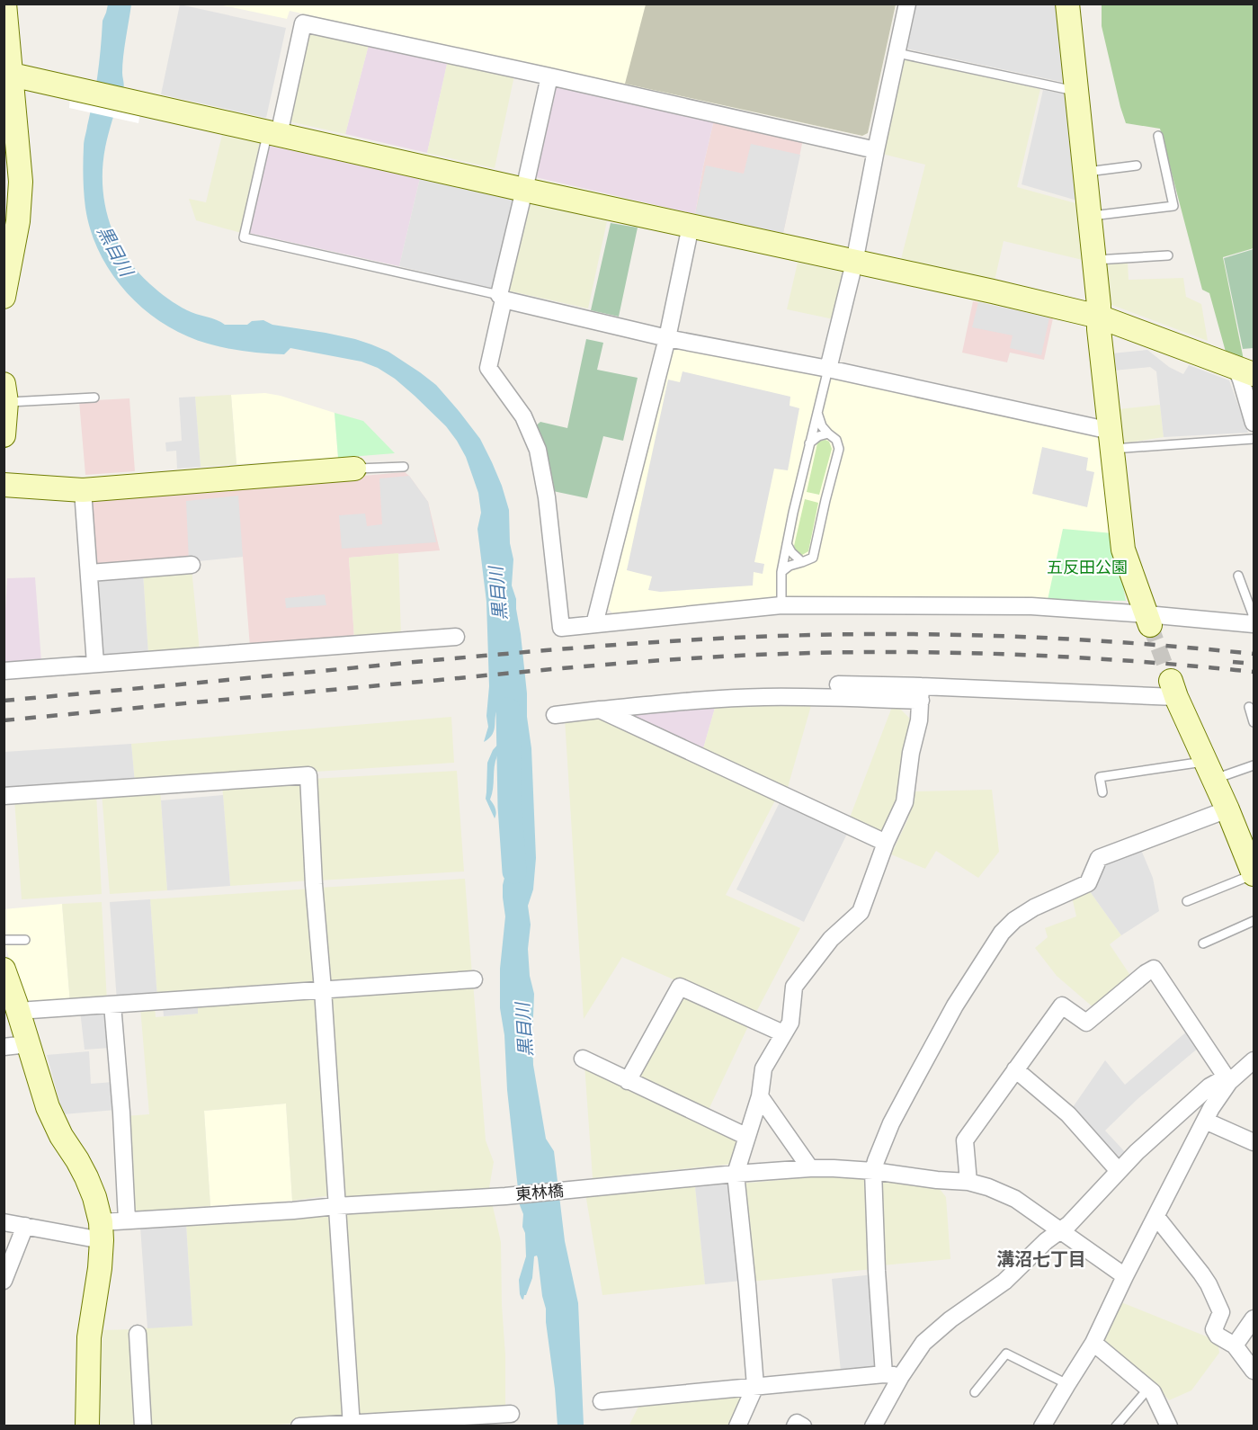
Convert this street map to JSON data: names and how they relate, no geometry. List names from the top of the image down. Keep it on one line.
{"streets":{"street":["東林橋"]},"districts":["溝沼七丁目"],"water":["黒目川"],"parks":["五反田公園"]}
